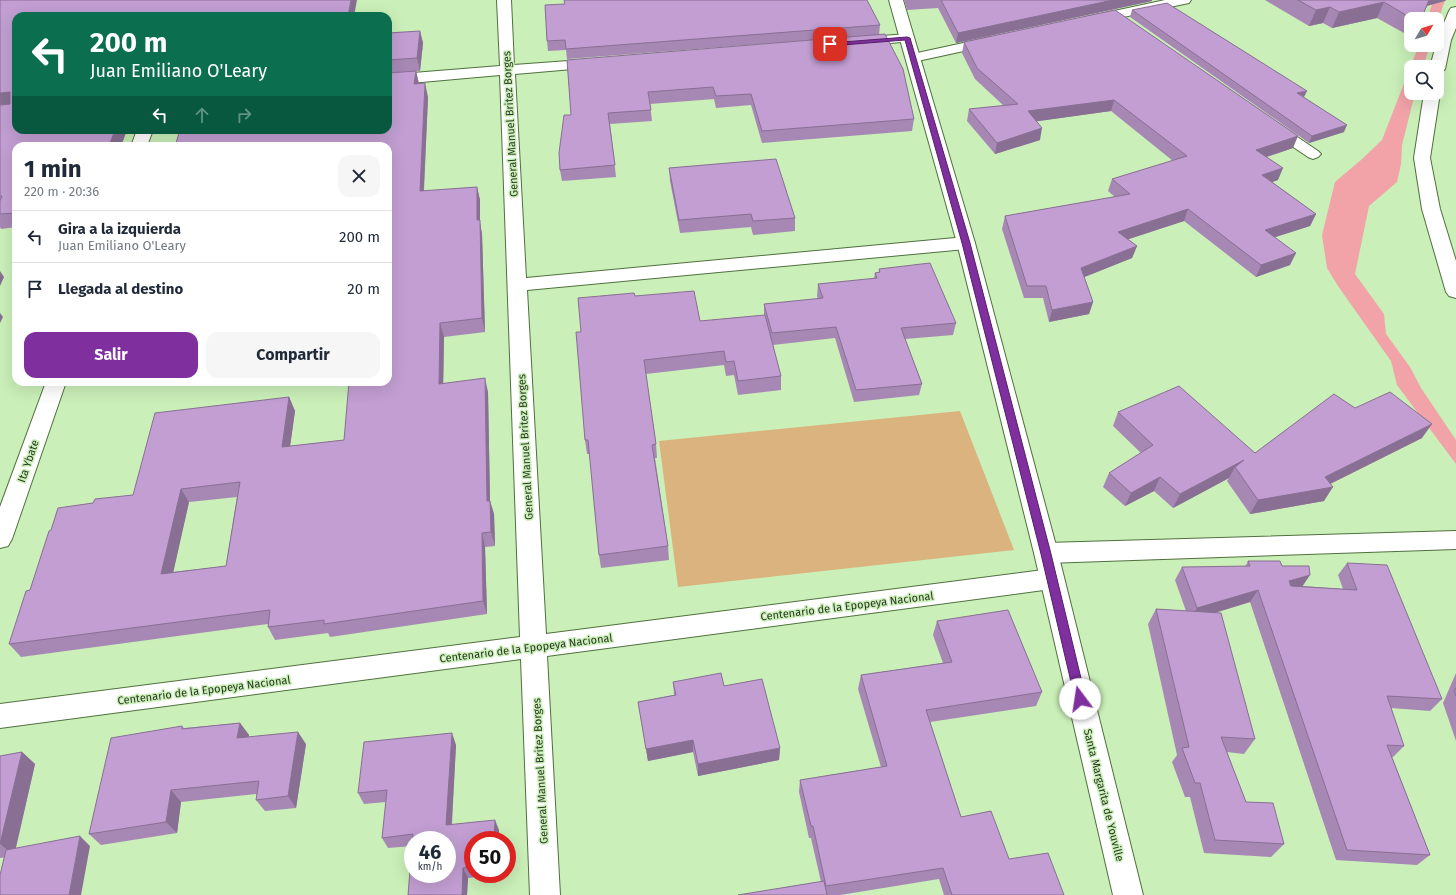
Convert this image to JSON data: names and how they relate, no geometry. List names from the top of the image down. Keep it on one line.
{"streets":{"street":["General Manuel Britez Borges","Ita Ybate","Centenario de la Epopeya Nacional","Santa Margarita de Youville"]},"crossings":[["General Manuel Britez Borges","Centenario de la Epopeya Nacional"],["Centenario de la Epopeya Nacional","Santa Margarita de Youville"]],"north":"top right","page":{"turn":["200 m","Juan Emiliano O'Leary"],"heading":["1 min","220 m · 20:36"],"list":[{"name":"Gira a la izquierda","note":"Juan Emiliano O'Leary","value":"200 m"},{"name":"Llegada al destino","value":"20 m"}],"buttons":["Salir","Compartir"],"speed":"46 km/h","limit":"50"}}
